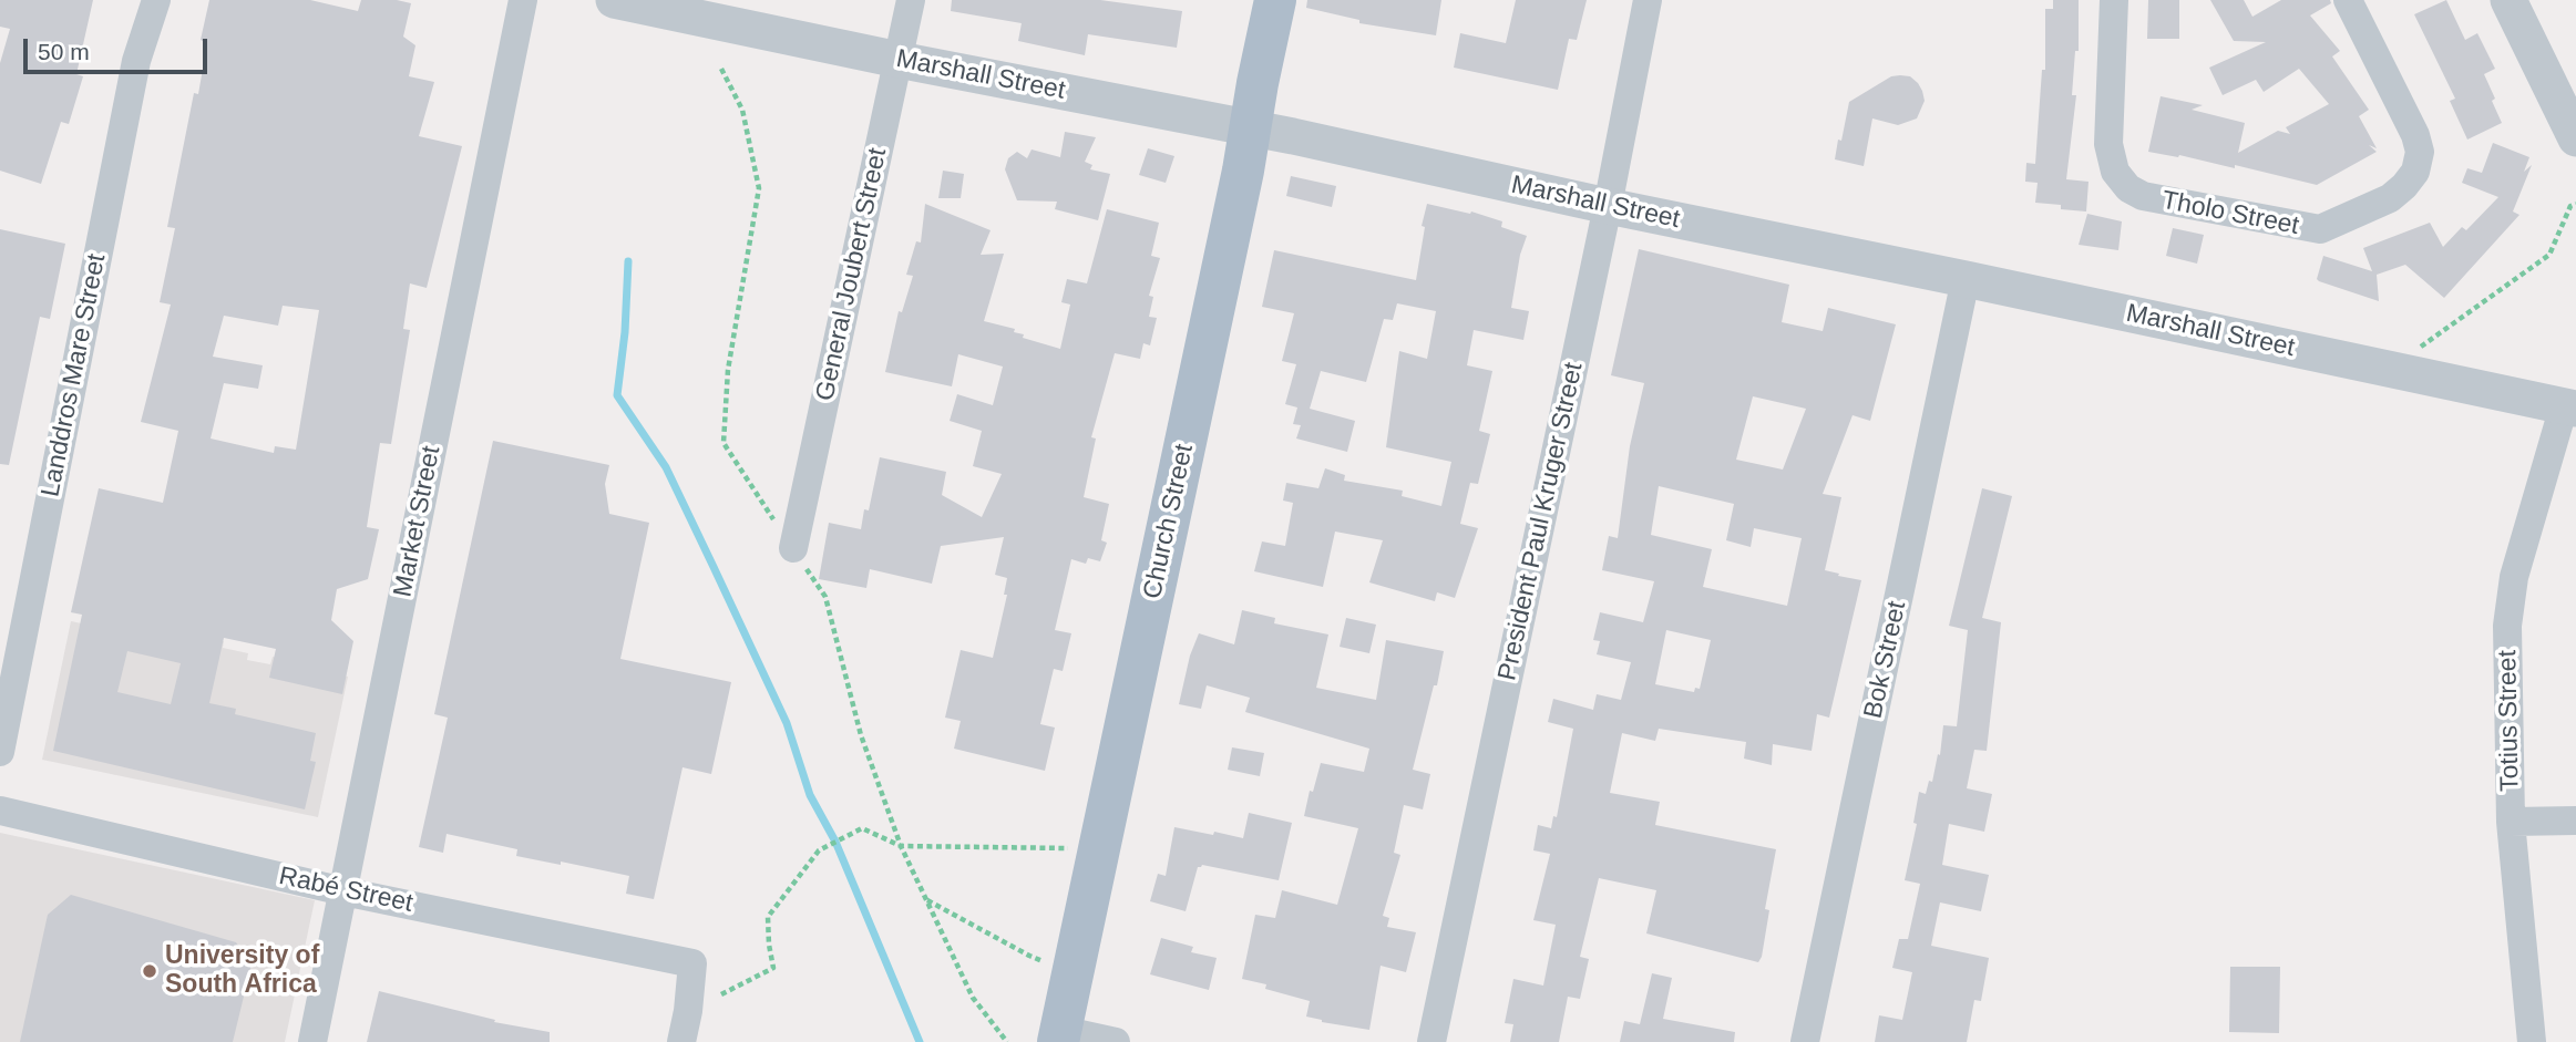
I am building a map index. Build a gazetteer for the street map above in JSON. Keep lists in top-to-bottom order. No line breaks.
{"streets":{"main road":["Church Street"],"street":["Marshall Street","Tholo Street","General Joubert Street","Landdros Mare Street","Market Street","President Paul Kruger Street","Bok Street","Totius Street","Rabé Street"]},"crossings":[["Marshall Street","General Joubert Street"],["Marshall Street","Church Street"],["Marshall Street","President Paul Kruger Street"],["Marshall Street","Bok Street"],["Marshall Street","Totius Street"],["Market Street","Rabé Street"]],"places":["University of South Africa"],"scale_bar":"50 m"}
